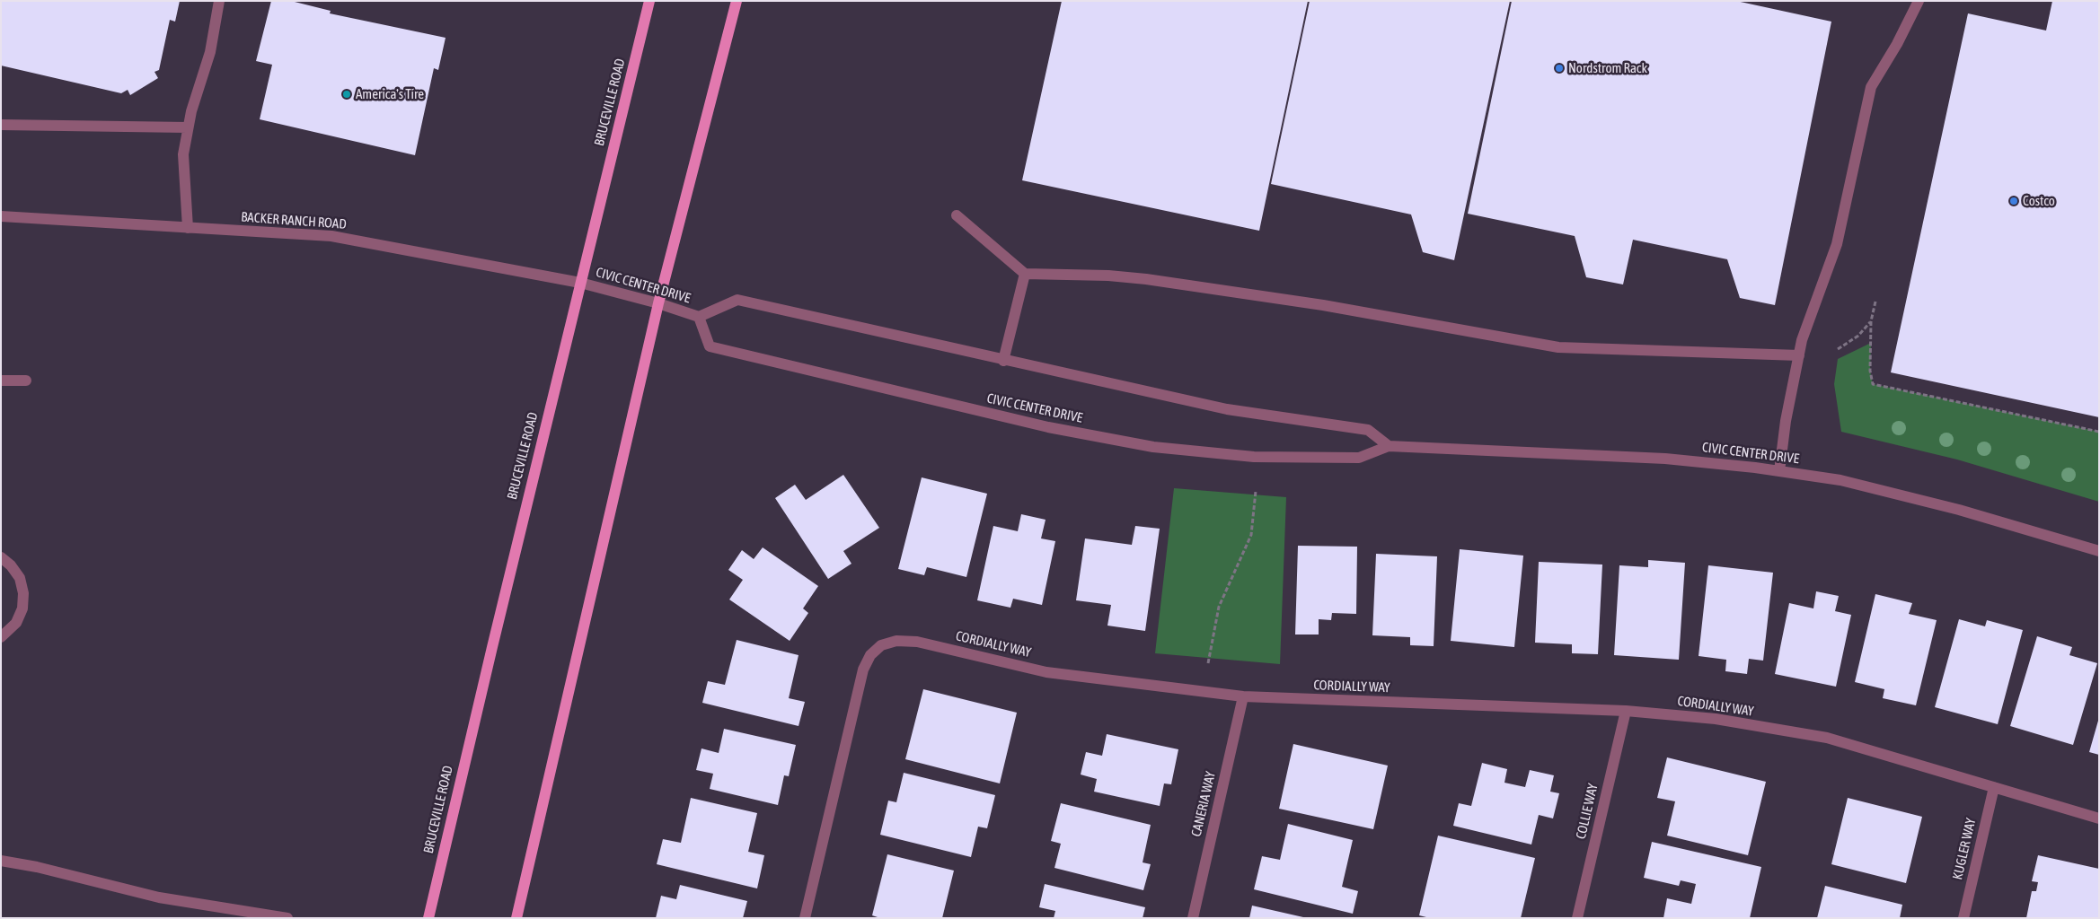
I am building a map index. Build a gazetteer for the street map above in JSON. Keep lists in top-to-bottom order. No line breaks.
{"streets":{"main road":["BRUCEVILLE ROAD"],"street":["BACKER RANCH ROAD","CIVIC CENTER DRIVE","CORDIALLY WAY","CANERIA WAY","COLLIE WAY","KUGLER WAY"]},"crossings":[["BRUCEVILLE ROAD","BACKER RANCH ROAD"],["BRUCEVILLE ROAD","CIVIC CENTER DRIVE"],["BACKER RANCH ROAD","CIVIC CENTER DRIVE"],["CORDIALLY WAY","CANERIA WAY"],["CORDIALLY WAY","COLLIE WAY"],["CORDIALLY WAY","KUGLER WAY"]],"places":["Nordstrom Rack","America's Tire","Costco"]}
